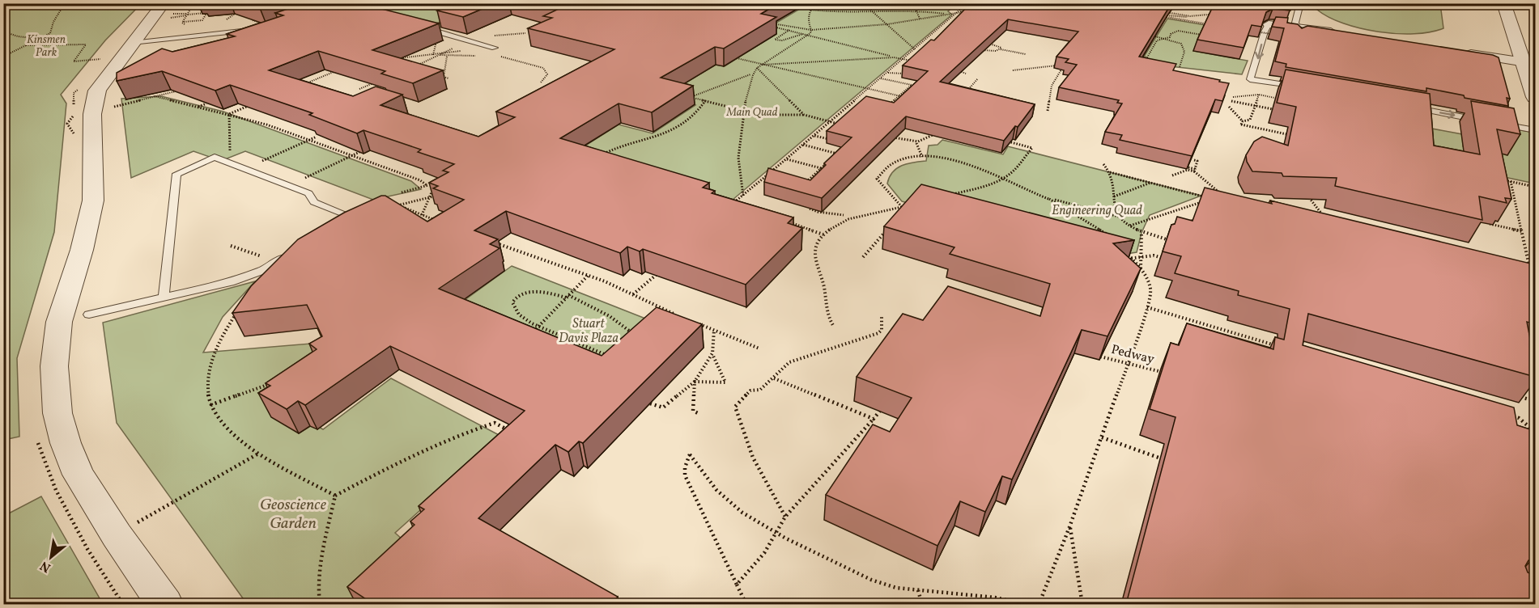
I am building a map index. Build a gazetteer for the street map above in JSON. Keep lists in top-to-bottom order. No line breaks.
{"streets":{"path":["Pedway"]},"parks":["Kinsmen Park","Main Quad","Engineering Quad","Stuart Davis Plaza","Geoscience Garden"],"north":"bottom left"}
